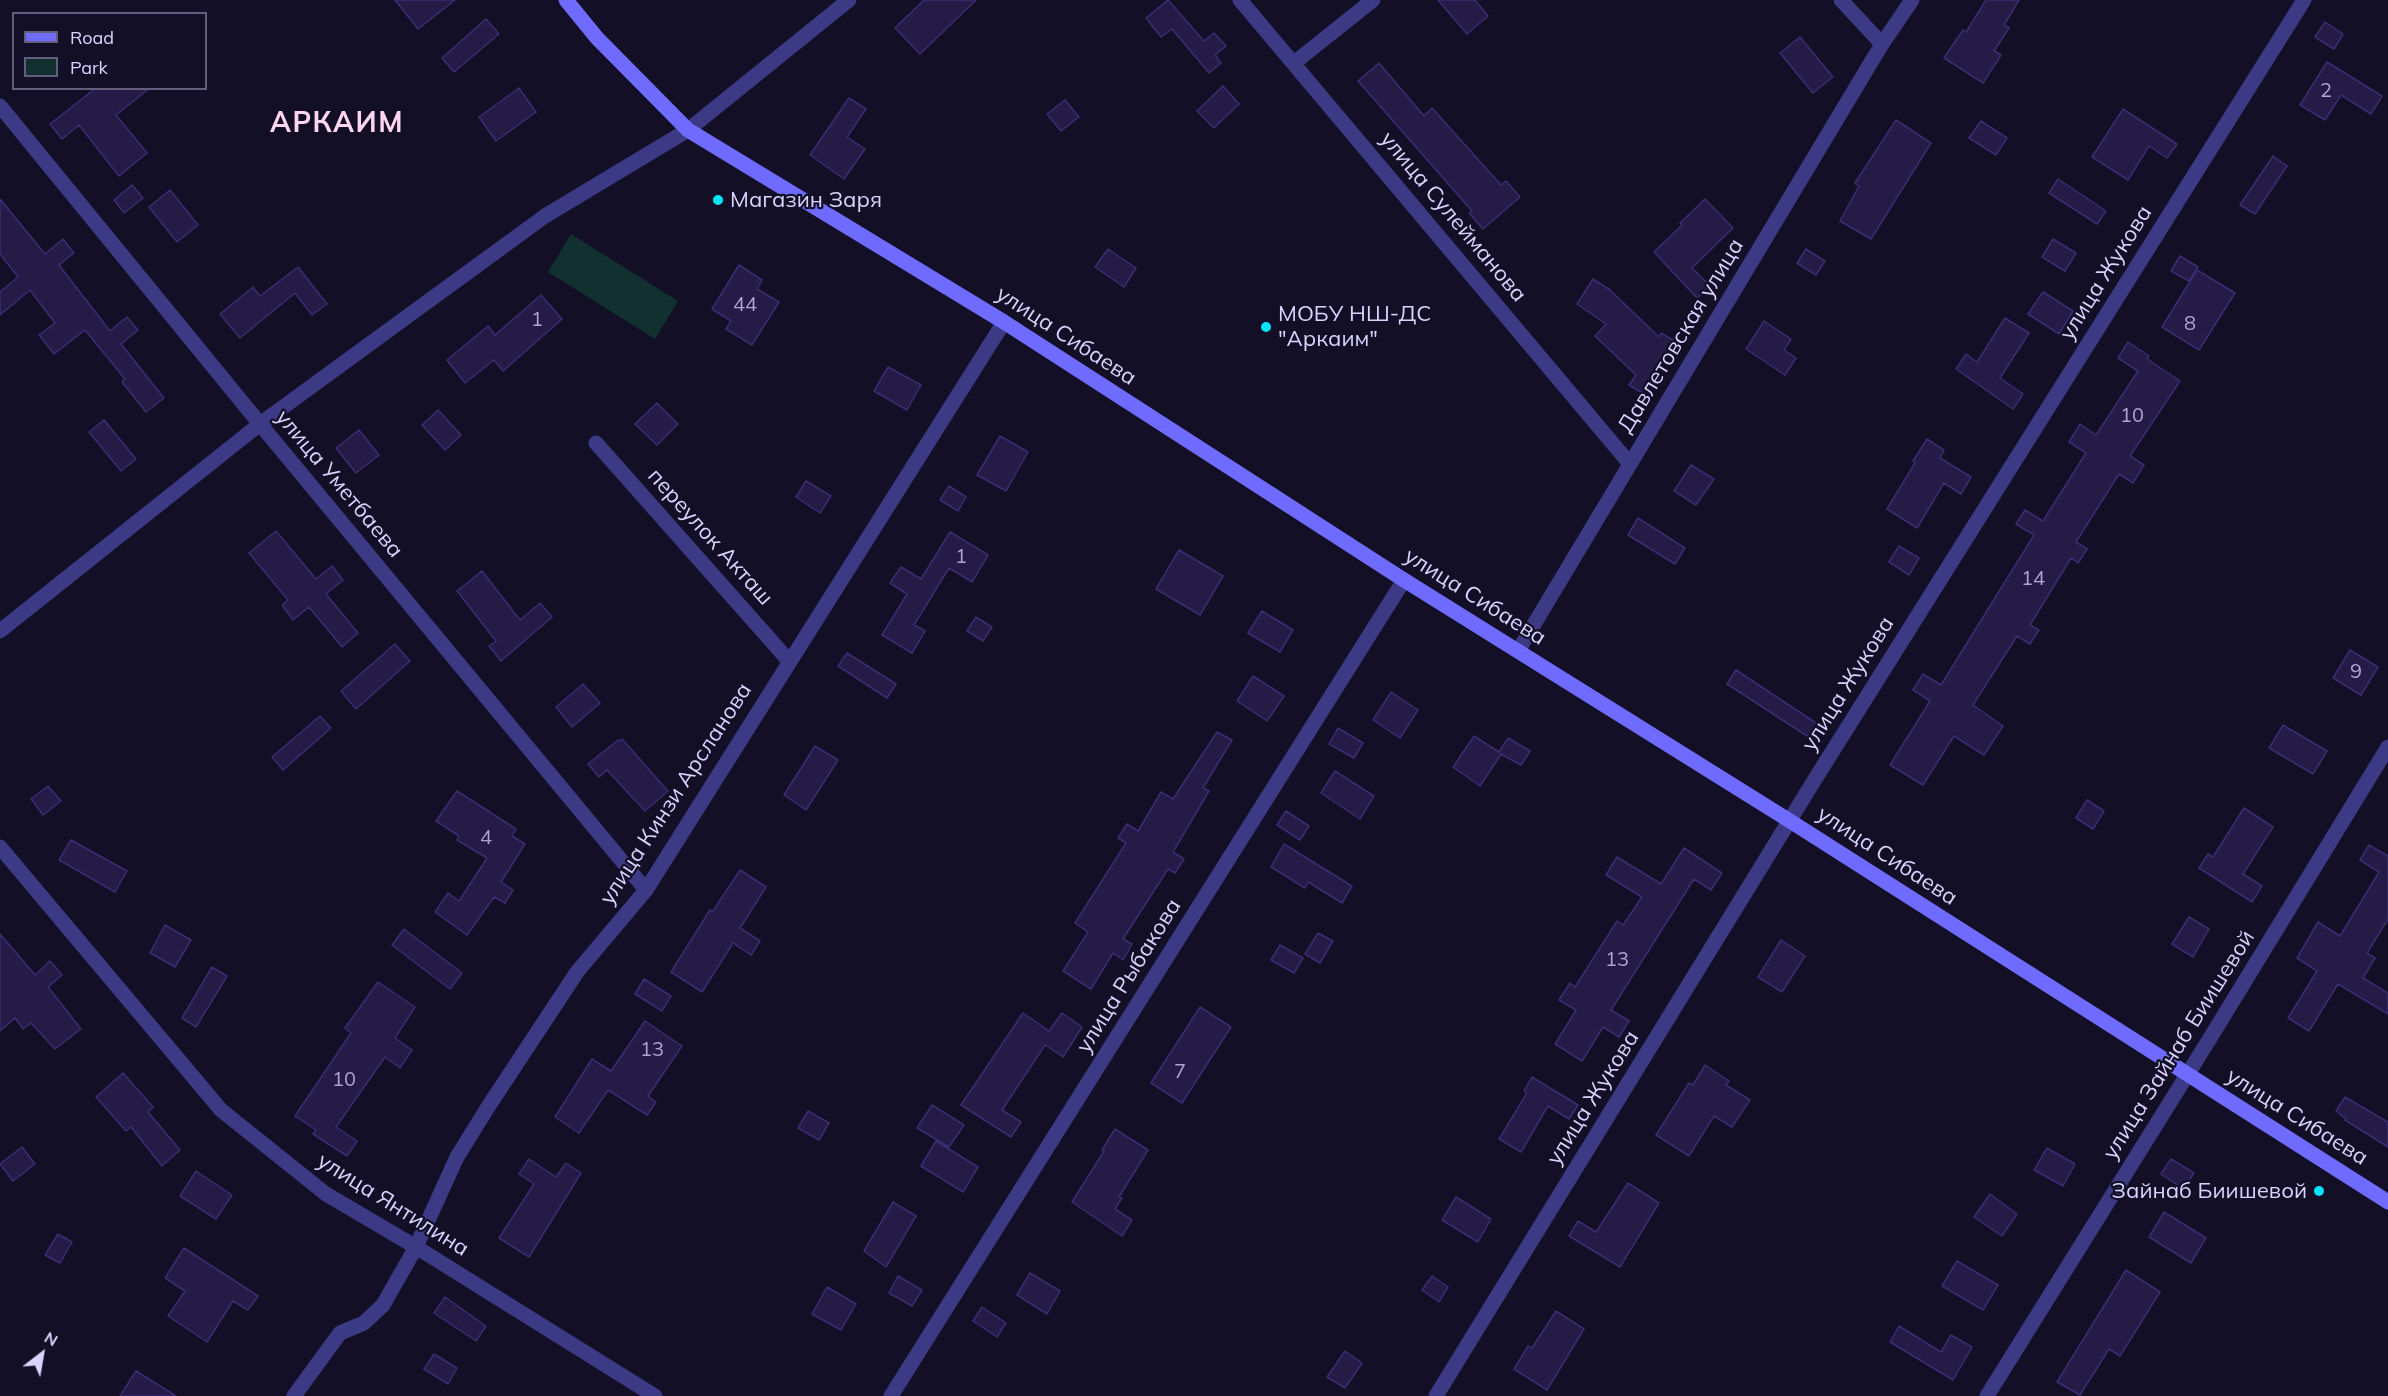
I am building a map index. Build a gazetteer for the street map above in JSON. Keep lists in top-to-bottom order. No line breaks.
{"streets":{"main road":["улица Сибаева"],"street":["улица Сулейманова","улица Жукова","Давлетовская улица","улица Уметбаева","переулок Акташ","улица Кинзи Арсланова","улица Рыбакова","улица Зайнаб Биишевой","улица Янтилина"]},"crossings":[["улица Сулейманова","Давлетовская улица"],["улица Жукова","улица Сибаева"],["улица Сибаева","Давлетовская улица"],["улица Сибаева","улица Кинзи Арсланова"],["улица Сибаева","улица Рыбакова"],["улица Сибаева","улица Зайнаб Биишевой"],["улица Уметбаева","улица Кинзи Арсланова"],["переулок Акташ","улица Кинзи Арсланова"],["улица Кинзи Арсланова","улица Янтилина"]],"districts":["АРКАИМ"],"places":["Магазин Заря","МОБУ НШ-ДС \"Аркаим\"","Зайнаб Биишевой"],"house_numbers":["2","44","1","8","10","1","14","9","4","13","13","7","10"],"legend":["Road","Park"],"north":"top right"}
